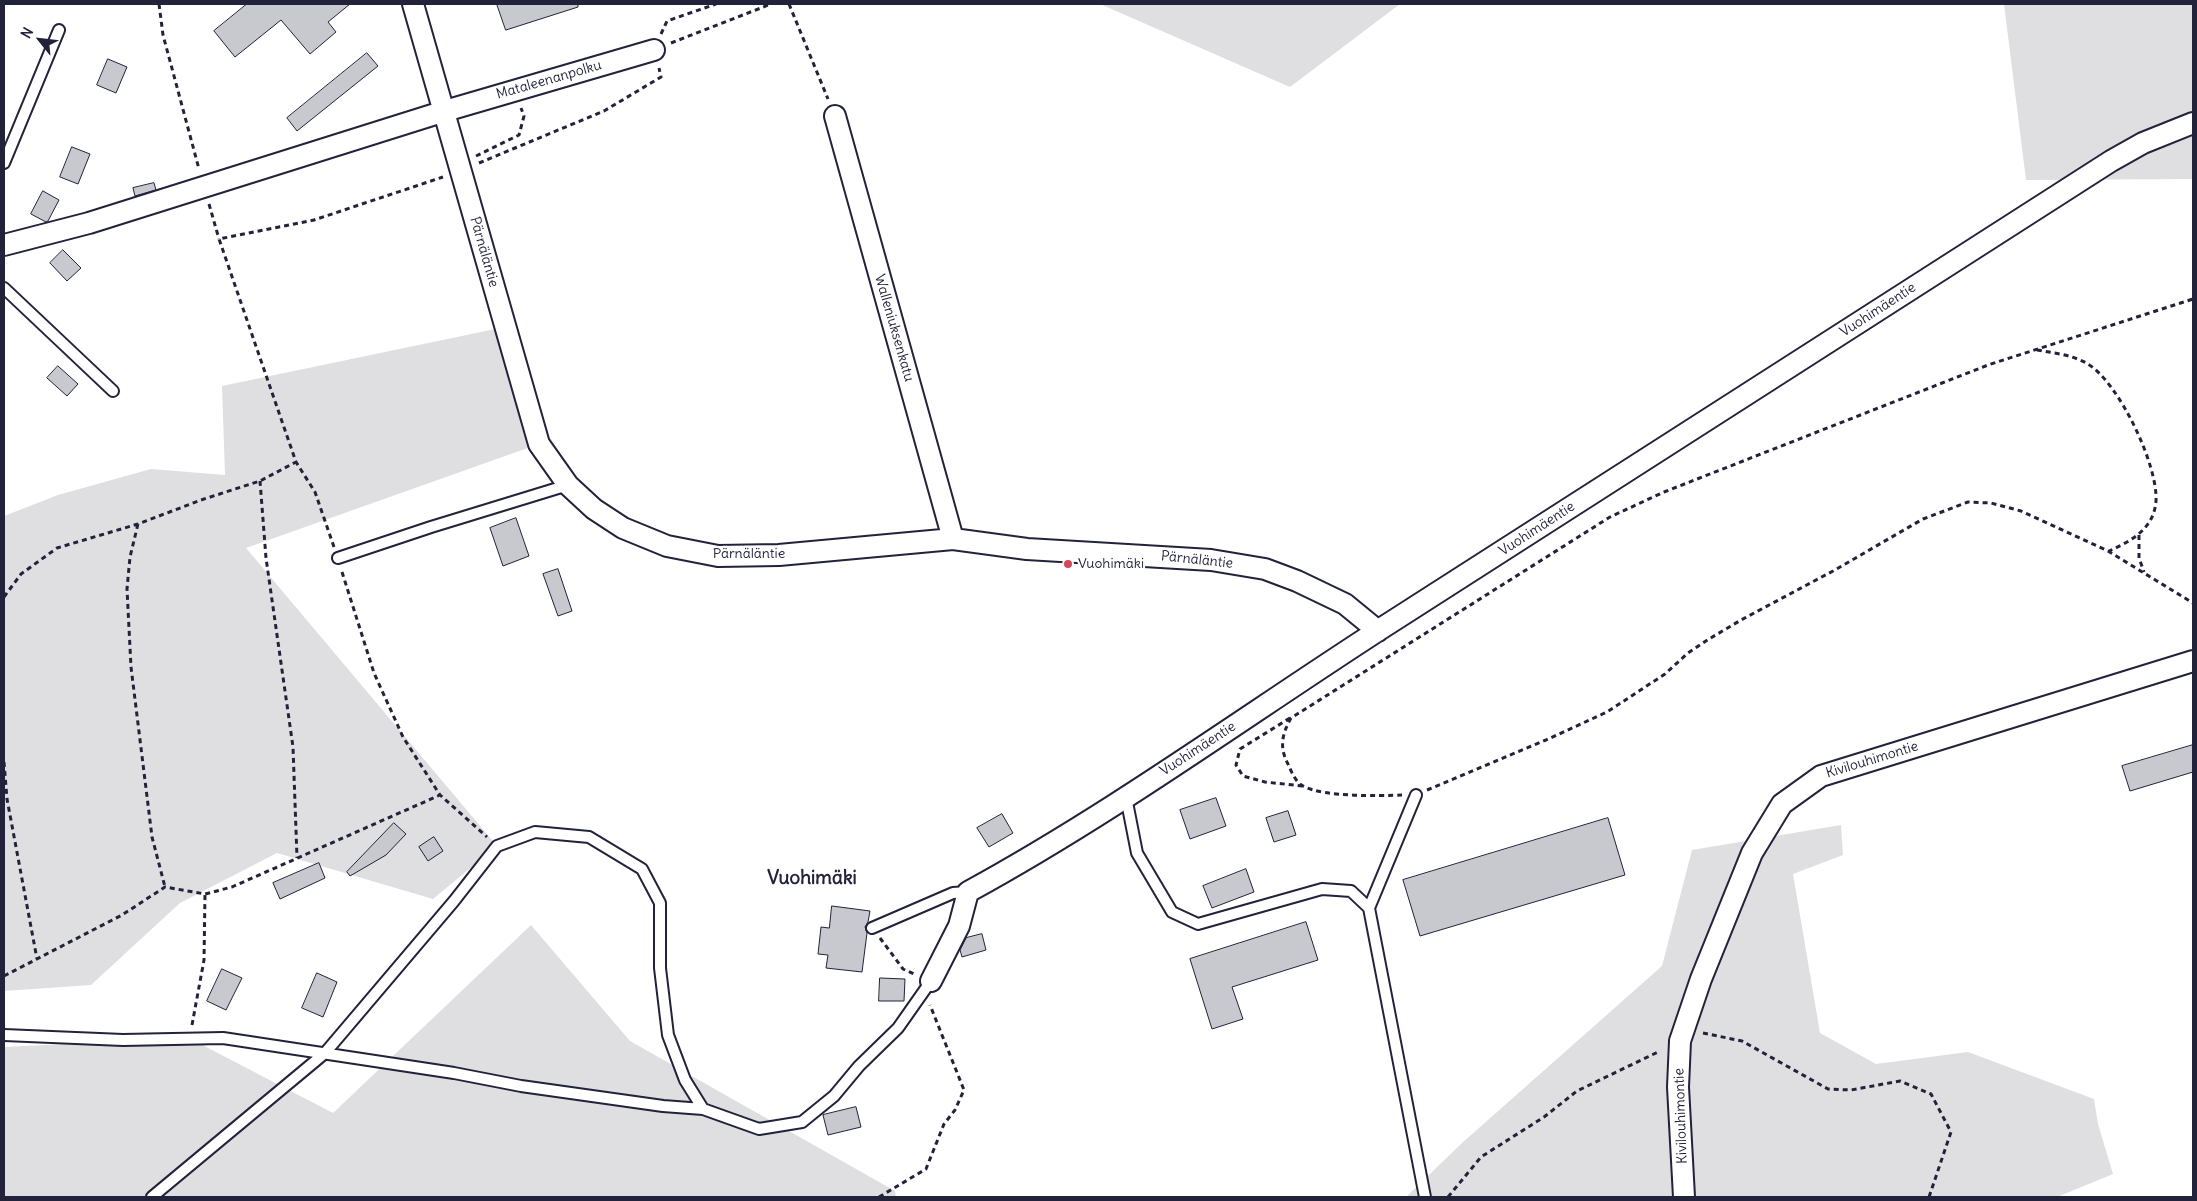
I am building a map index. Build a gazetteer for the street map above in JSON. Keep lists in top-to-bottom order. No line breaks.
{"streets":{"street":["Mataleenanpolku","Pärnäläntie","Vuohimäentie","Walleniuksenkatu","Kivilouhimontie"]},"crossings":[["Mataleenanpolku","Pärnäläntie"],["Pärnäläntie","Vuohimäentie"],["Pärnäläntie","Walleniuksenkatu"]],"districts":["Vuohimäki"],"places":["Vuohimäki"],"north":"top left"}
